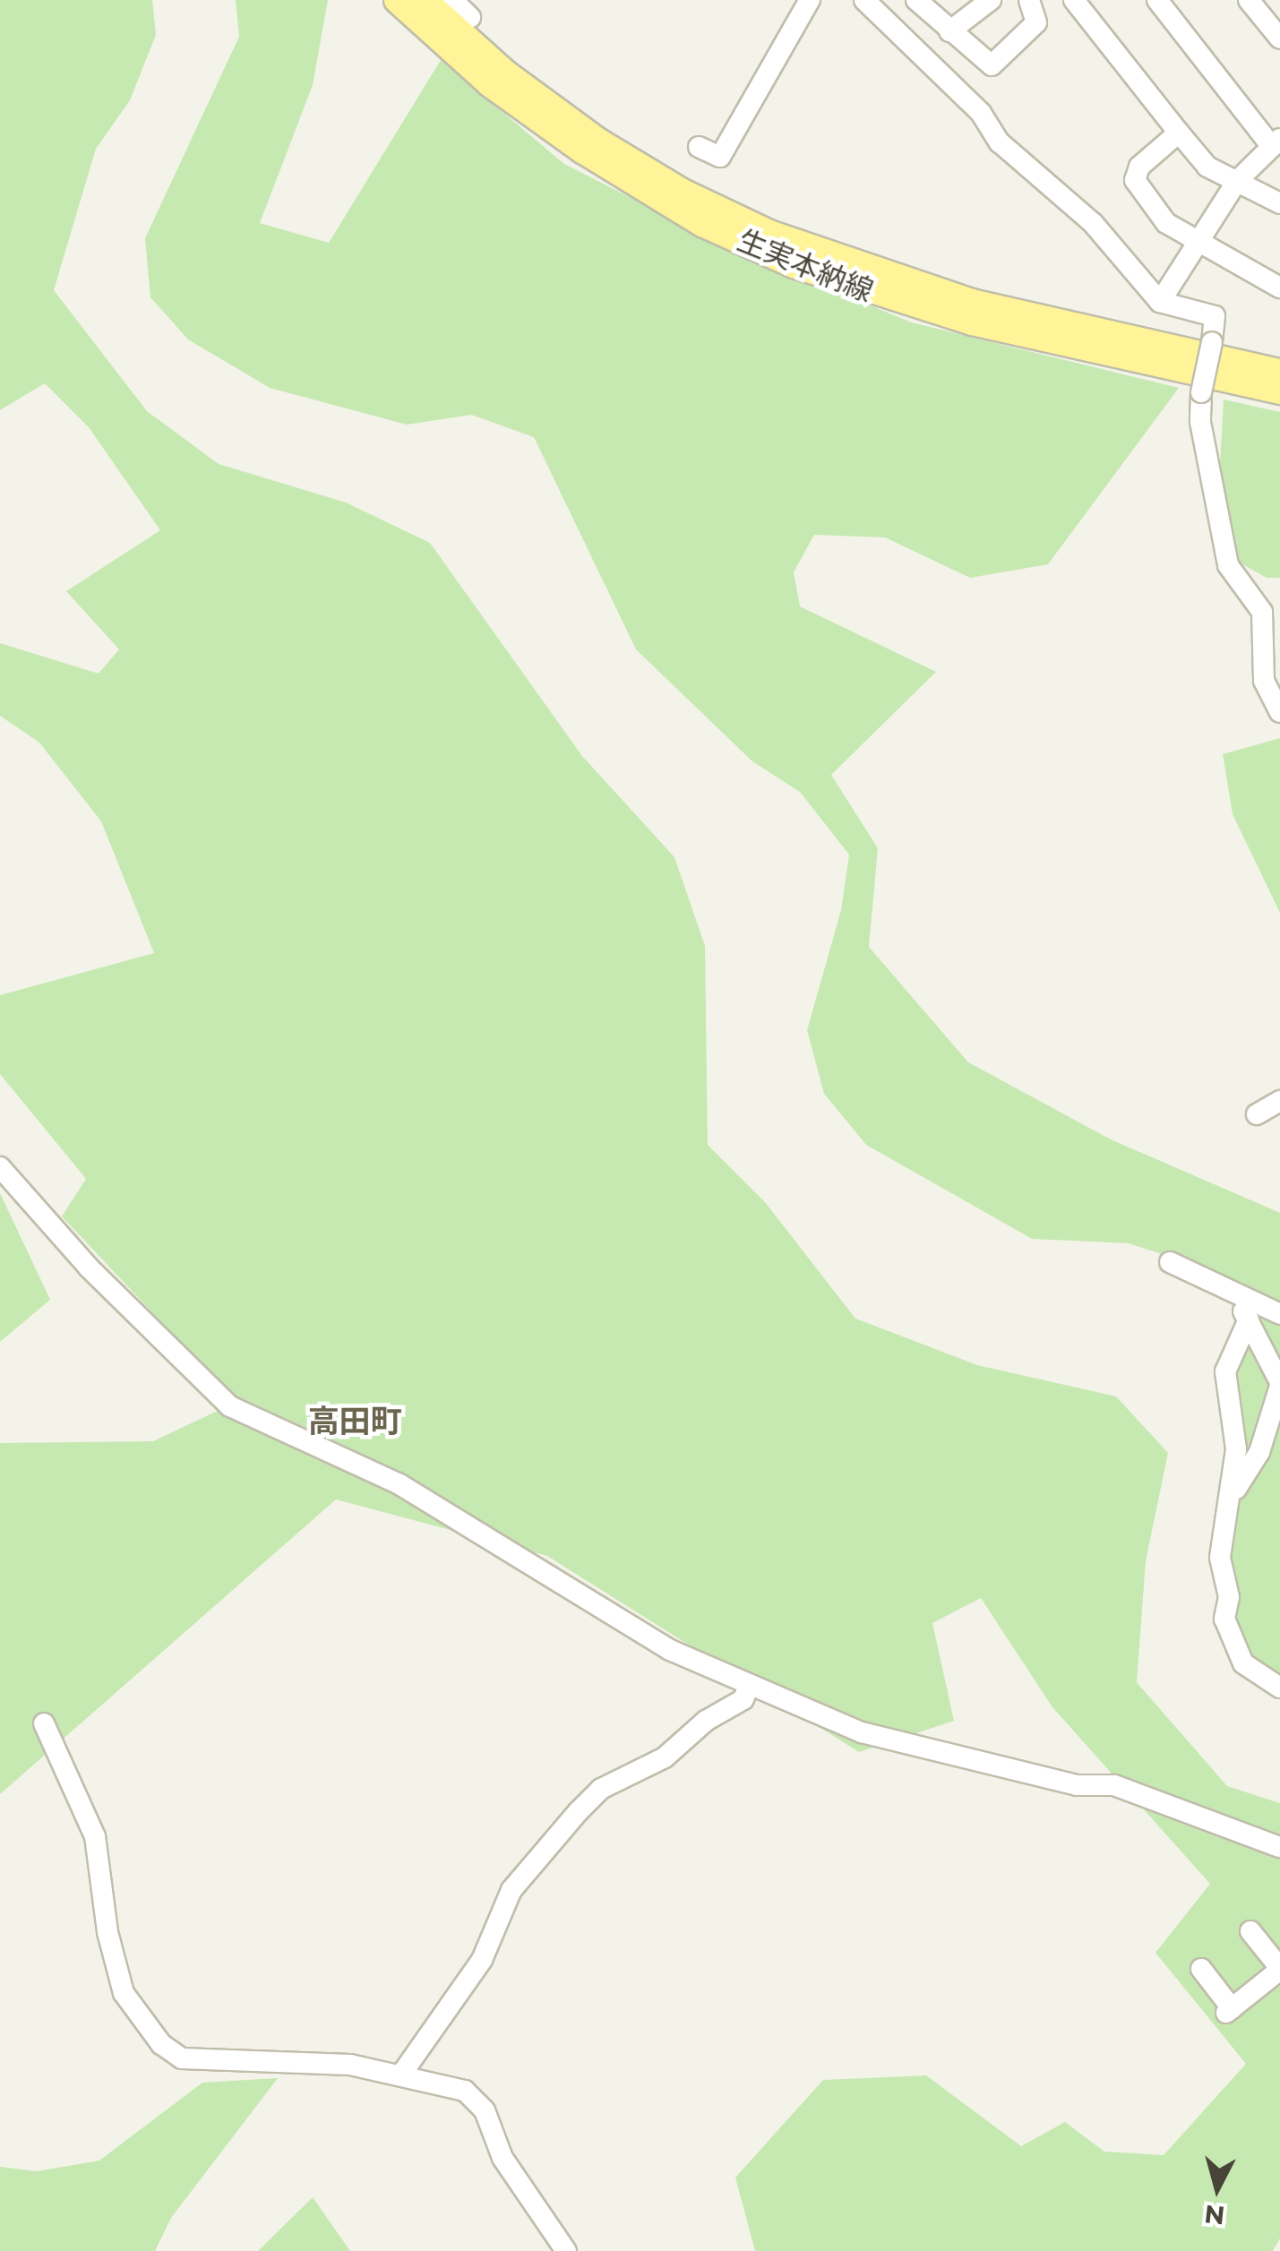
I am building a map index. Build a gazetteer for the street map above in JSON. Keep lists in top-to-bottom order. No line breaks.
{"streets":{"main road":["生実本納線"]},"districts":["高田町"],"north":"bottom"}
